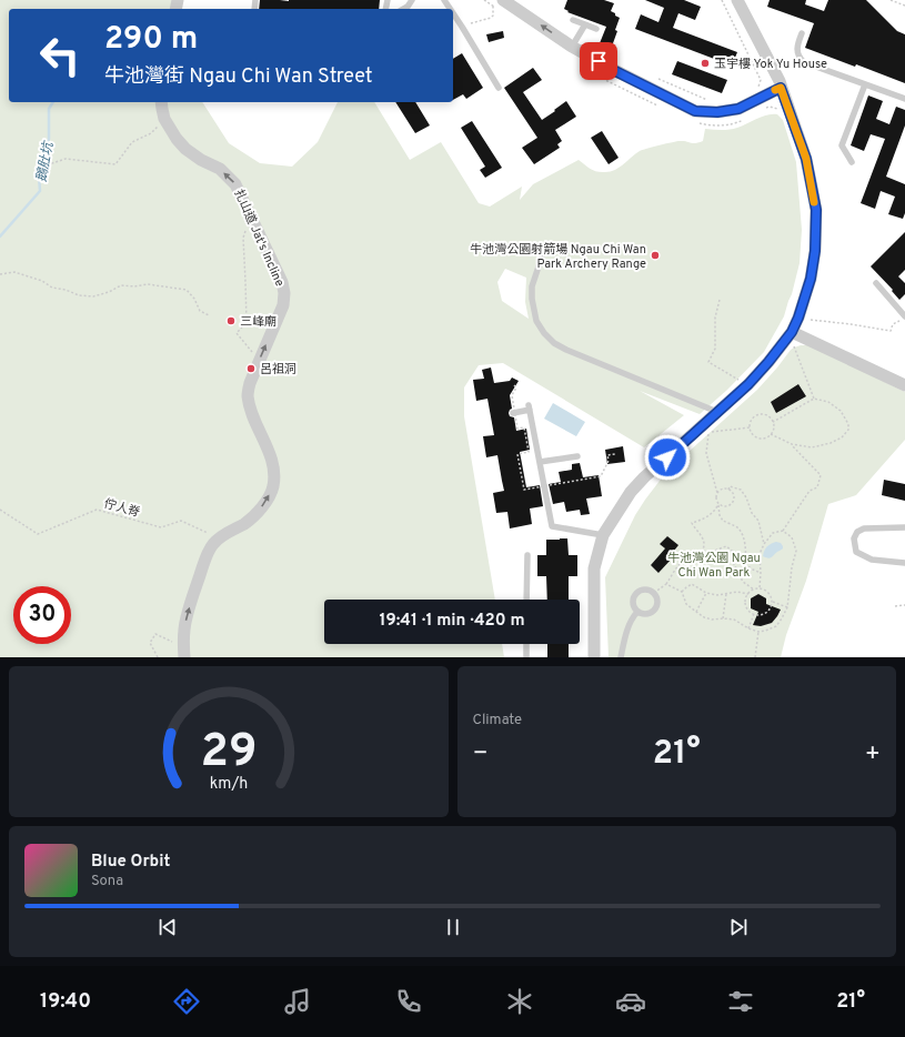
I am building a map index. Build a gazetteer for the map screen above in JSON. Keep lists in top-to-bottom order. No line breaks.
{"streets":{"street":["扎山道 Jat's Incline"],"path":["佇人脊"]},"crossings":[["扎山道 Jat's Incline","佇人脊"]],"one_way":["扎山道 Jat's Incline"],"water":["鵝肚坑"],"parks":["牛池灣公園 Ngau Chi Wan Park"],"places":["玉宇樓 Yok Yu House","牛池灣公園射箭場 Ngau Chi Wan Park Archery Range","三峰廟","呂祖洞"],"page":{"turn":["290 m","牛池灣街 Ngau Chi Wan Street"],"limit":"30","trip":"19:41 · 1 min · 420 m","tile":"Climate","heat":["−","21°","+"],"song":["Blue Orbit","Sona"],"tabs":["19:40","21°"],"gauge":["29","km/h"]}}
